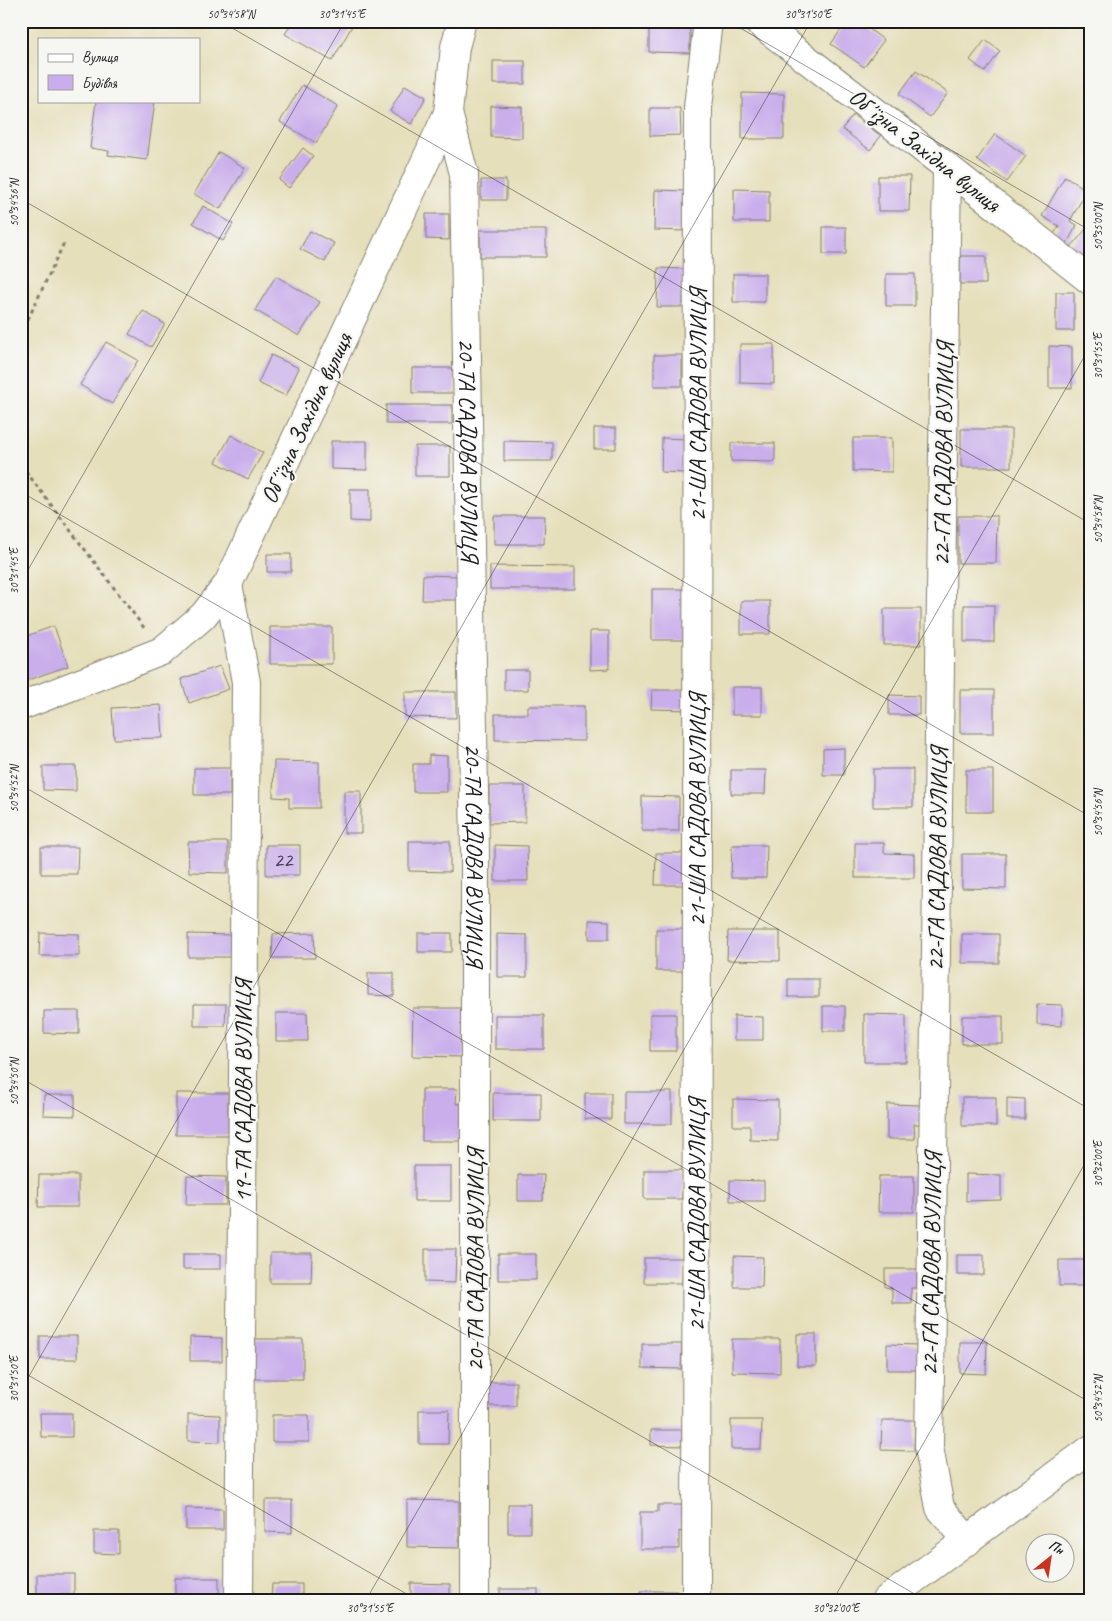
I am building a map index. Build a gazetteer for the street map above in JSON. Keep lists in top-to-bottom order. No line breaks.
{"streets":{"street":["Обʼїзна Західна вулиця","21-ША САДОВА ВУЛИЦЯ","20-ТА САДОВА ВУЛИЦЯ","22-ГА САДОВА ВУЛИЦЯ","19-ТА САДОВА ВУЛИЦЯ"]},"crossings":[["Обʼїзна Західна вулиця","20-ТА САДОВА ВУЛИЦЯ"],["Обʼїзна Західна вулиця","22-ГА САДОВА ВУЛИЦЯ"],["Обʼїзна Західна вулиця","19-ТА САДОВА ВУЛИЦЯ"]],"house_numbers":["22"],"legend":["Вулиця","Будівля"],"north":"top right","coordinates":["50°34'58\"N","30°31'45\"E","30°31'50\"E","50°34'56\"N","50°35'00\"N","30°31'55\"E","50°34'52\"N","50°34'50\"N","30°32'00\"E"]}
